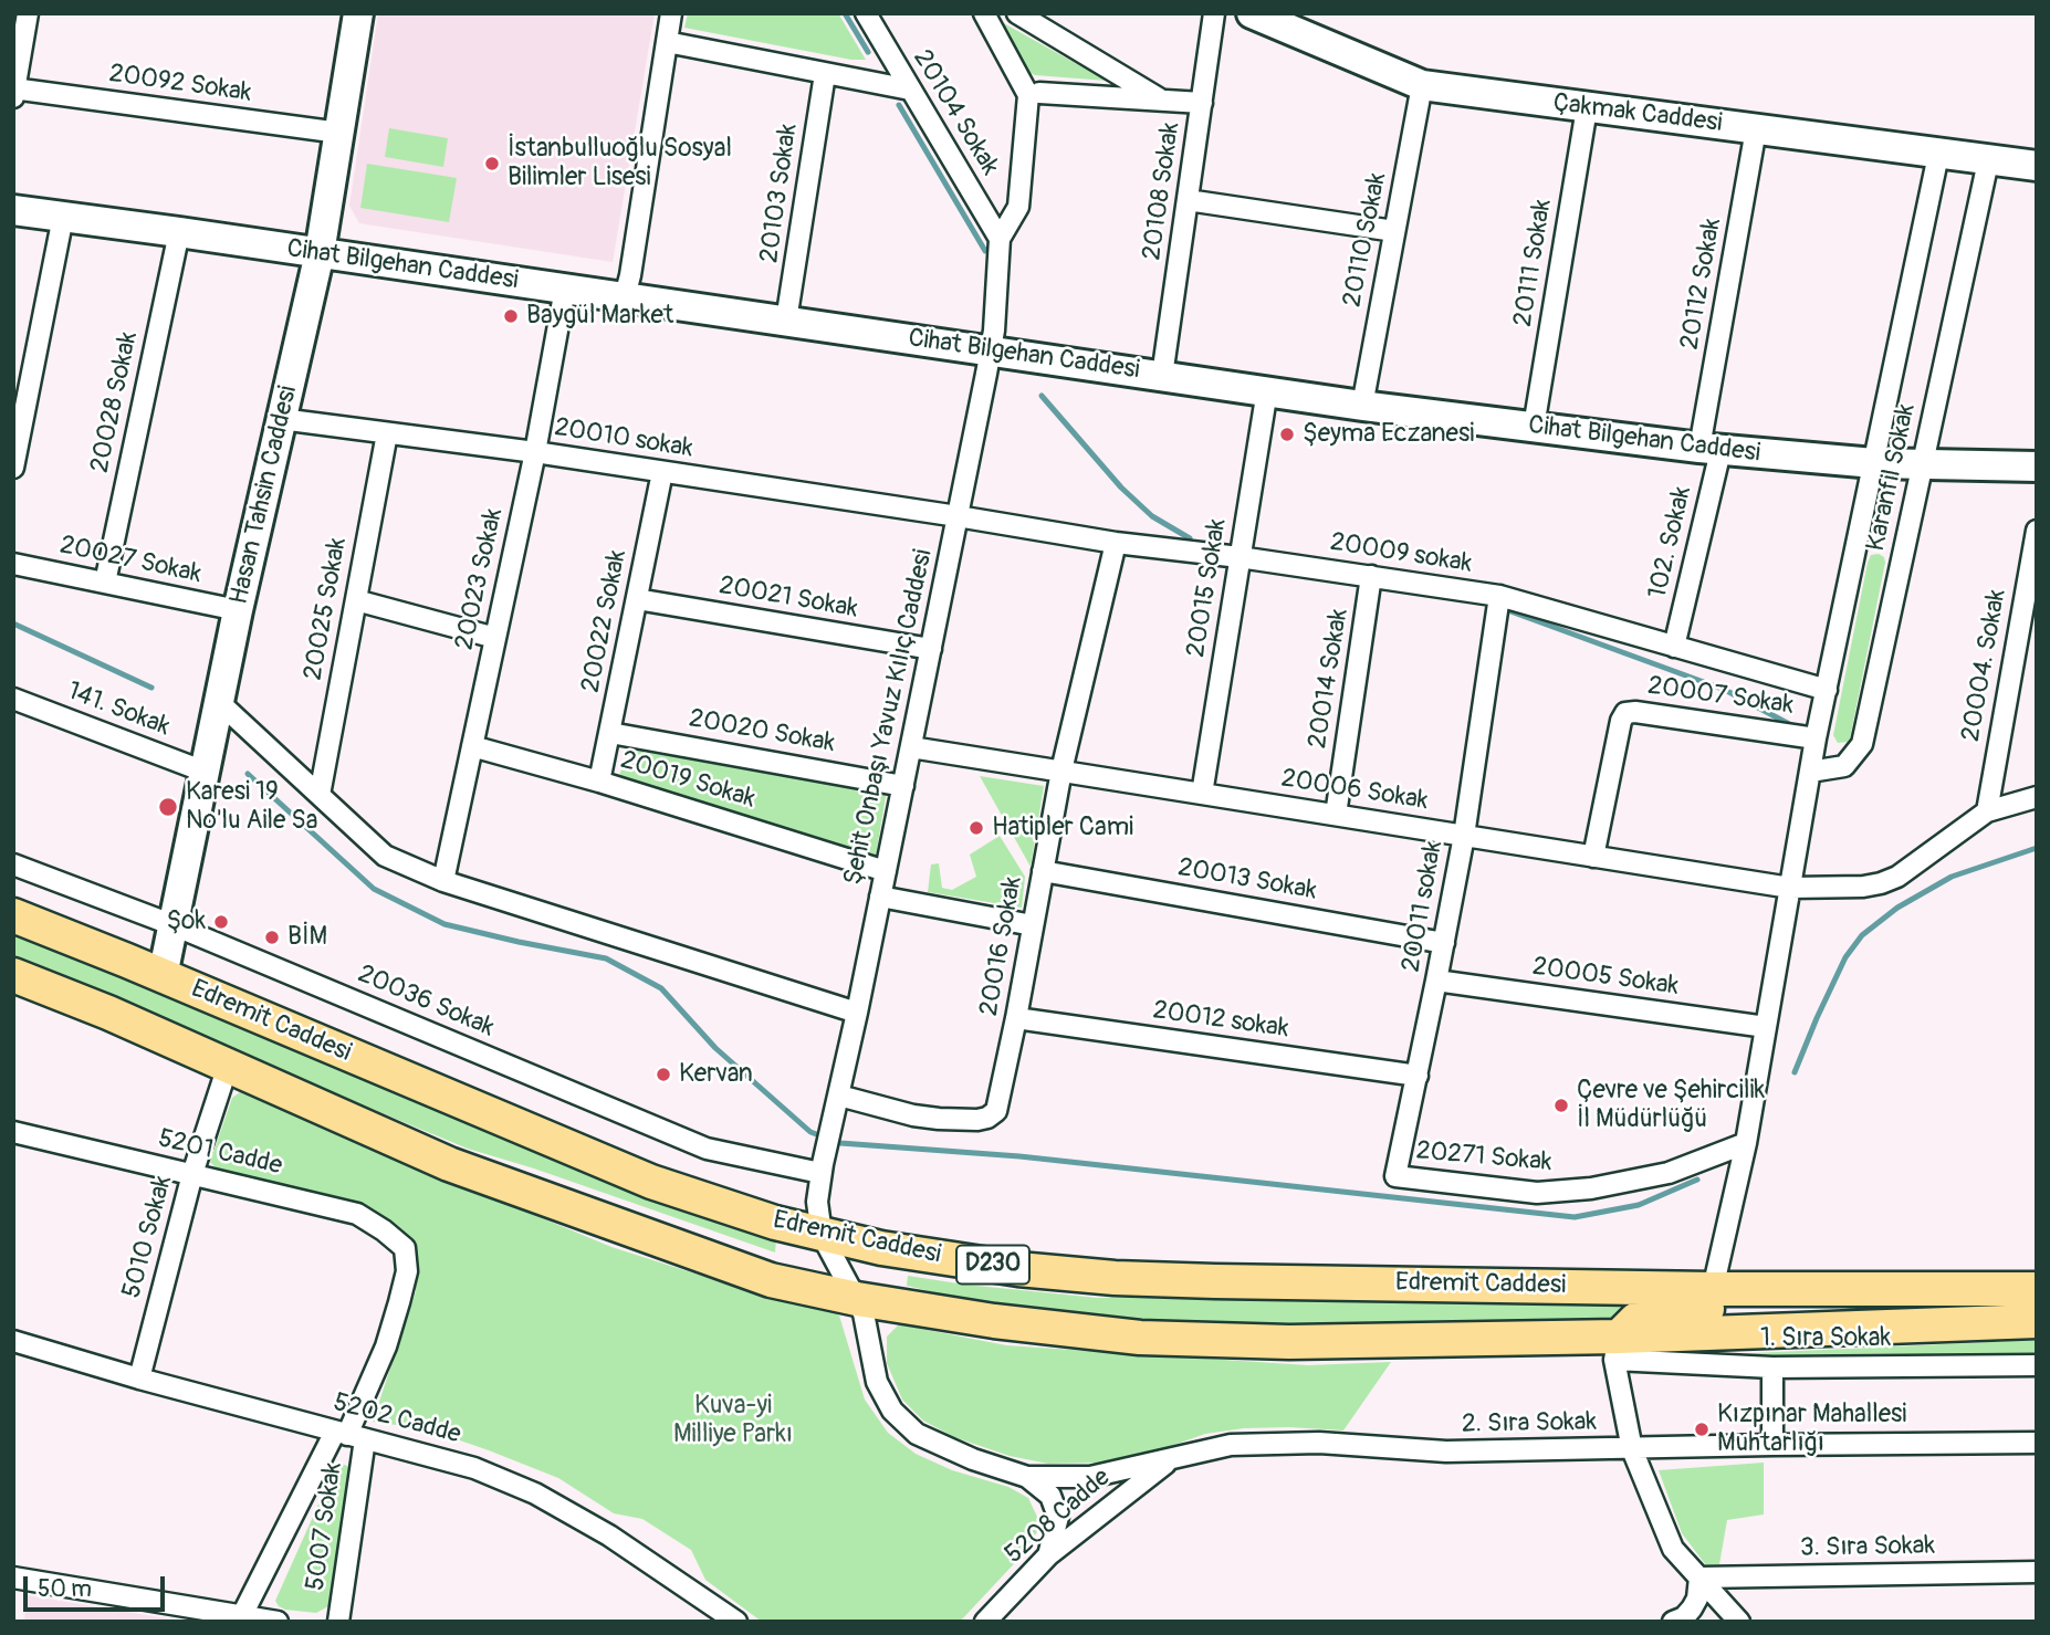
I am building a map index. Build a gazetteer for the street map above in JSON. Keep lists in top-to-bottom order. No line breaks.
{"streets":{"highway":["Edremit Caddesi","D230"],"main road":["Çakmak Caddesi","Cihat Bilgehan Caddesi","Hasan Tahsin Caddesi"],"street":["20092 Sokak","20104 Sokak","20108 Sokak","20103 Sokak","20110 Sokak","20111 Sokak","20112 Sokak","20028 Sokak","20010 sokak","Karanfil Sokak","102. Sokak","20009 sokak","20027 Sokak","20023 Sokak","20015 Sokak","20021 Sokak","20025 Sokak","20022 Sokak","20004. Sokak","20014 Sokak","20007 Sokak","141. Sokak","Şehit Onbaşı Yavuz Kılıç Caddesi","20020 Sokak","20019 Sokak","20006 Sokak","20013 Sokak","20011 sokak","20016 Sokak","20005 Sokak","20036 Sokak","20012 sokak","5201 Cadde","20271 Sokak","5010 Sokak","1. Sıra Sokak","5202 Cadde","2. Sıra Sokak","5208 Cadde","5007 Sokak","3. Sıra Sokak"]},"crossings":[["20092 Sokak","Hasan Tahsin Caddesi"],["20104 Sokak","Şehit Onbaşı Yavuz Kılıç Caddesi"],["Çakmak Caddesi","20110 Sokak"],["Çakmak Caddesi","20111 Sokak"],["Çakmak Caddesi","20112 Sokak"],["Çakmak Caddesi","Karanfil Sokak"],["20108 Sokak","Cihat Bilgehan Caddesi"],["20103 Sokak","Cihat Bilgehan Caddesi"],["20110 Sokak","Cihat Bilgehan Caddesi"],["20111 Sokak","Cihat Bilgehan Caddesi"],["Cihat Bilgehan Caddesi","20112 Sokak"],["Cihat Bilgehan Caddesi","20028 Sokak"],["Cihat Bilgehan Caddesi","Karanfil Sokak"],["Cihat Bilgehan Caddesi","Hasan Tahsin Caddesi"],["Cihat Bilgehan Caddesi","102. Sokak"],["Cihat Bilgehan Caddesi","20023 Sokak"],["Cihat Bilgehan Caddesi","20015 Sokak"],["Cihat Bilgehan Caddesi","Şehit Onbaşı Yavuz Kılıç Caddesi"],["20112 Sokak","102. Sokak"],["20028 Sokak","20027 Sokak"],["20010 sokak","Hasan Tahsin Caddesi"],["20010 sokak","20009 sokak"],["20010 sokak","20023 Sokak"],["20010 sokak","20025 Sokak"],["20010 sokak","20022 Sokak"],["20010 sokak","Şehit Onbaşı Yavuz Kılıç Caddesi"],["Karanfil Sokak","20009 sokak"],["Karanfil Sokak","20007 Sokak"],["Karanfil Sokak","20006 Sokak"],["Karanfil Sokak","20005 Sokak"],["Karanfil Sokak","Edremit Caddesi"],["Karanfil Sokak","20271 Sokak"],["Hasan Tahsin Caddesi","20027 Sokak"],["Hasan Tahsin Caddesi","141. Sokak"],["Hasan Tahsin Caddesi","20036 Sokak"],["Hasan Tahsin Caddesi","Edremit Caddesi"],["102. Sokak","20009 sokak"],["20009 sokak","20015 Sokak"],["20009 sokak","20014 Sokak"],["20009 sokak","Şehit Onbaşı Yavuz Kılıç Caddesi"],["20009 sokak","20011 sokak"],["20009 sokak","20016 Sokak"],["20023 Sokak","20019 Sokak"],["20015 Sokak","20006 Sokak"],["20021 Sokak","20022 Sokak"],["20021 Sokak","Şehit Onbaşı Yavuz Kılıç Caddesi"],["20022 Sokak","20020 Sokak"],["20022 Sokak","20019 Sokak"],["20004. Sokak","20006 Sokak"],["20014 Sokak","20006 Sokak"],["20007 Sokak","20006 Sokak"],["Şehit Onbaşı Yavuz Kılıç Caddesi","20020 Sokak"],["Şehit Onbaşı Yavuz Kılıç Caddesi","20019 Sokak"],["Şehit Onbaşı Yavuz Kılıç Caddesi","20006 Sokak"],["Şehit Onbaşı Yavuz Kılıç Caddesi","20016 Sokak"],["Şehit Onbaşı Yavuz Kılıç Caddesi","20036 Sokak"],["Şehit Onbaşı Yavuz Kılıç Caddesi","Edremit Caddesi"],["20006 Sokak","20011 sokak"],["20006 Sokak","20016 Sokak"],["20013 Sokak","20011 sokak"],["20013 Sokak","20016 Sokak"],["20011 sokak","20005 Sokak"],["20011 sokak","20012 sokak"],["20011 sokak","20271 Sokak"],["20016 Sokak","20012 sokak"],["Edremit Caddesi","5010 Sokak"],["Edremit Caddesi","1. Sıra Sokak"],["5201 Cadde","5010 Sokak"],["5201 Cadde","5202 Cadde"],["5201 Cadde","5007 Sokak"],["5010 Sokak","5202 Cadde"],["5202 Cadde","5007 Sokak"],["2. Sıra Sokak","5208 Cadde"]],"parks":["Kuva-yi Milliye Parkı"],"places":["İstanbulluoğlu Sosyal Bilimler Lisesi","Baygül Market","Şeyma Eczanesi","Karesi 19 No'lu Aile Sa","Hatipler Cami","Şok","BİM","Kervan","Çevre ve Şehircilik İl Müdürlüğü","Kızpınar Mahallesi Muhtarlığı"],"scale_bar":"50 m"}
